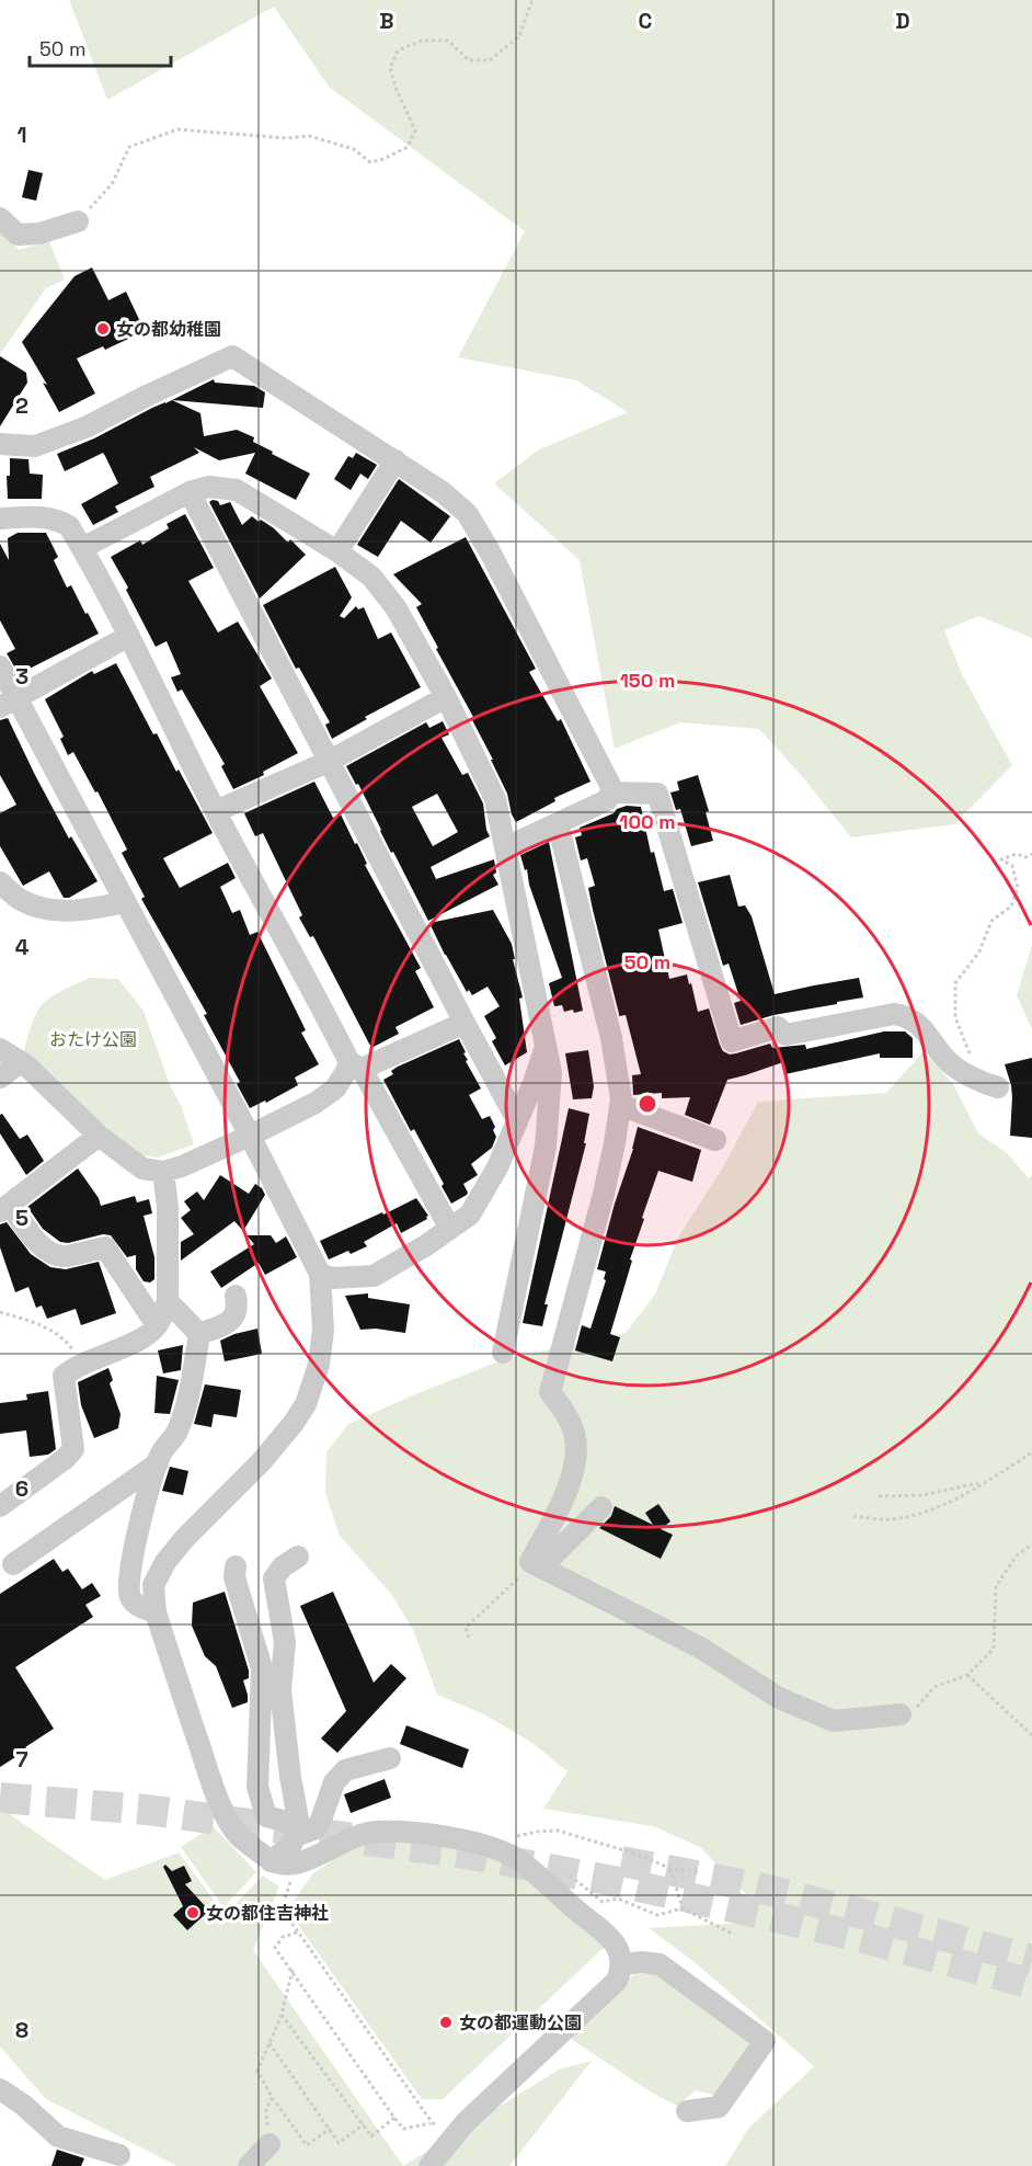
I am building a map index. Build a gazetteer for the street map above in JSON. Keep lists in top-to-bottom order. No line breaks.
{"parks":["おたけ公園"],"places":["女の都幼稚園","女の都住吉神社","女の都運動公園"],"scale_bar":"50 m","grid":{"columns":["B","C","D"],"rows":["1","2","3","4","5","6","7","8"]},"rings":["150 m","100 m","50 m"]}
